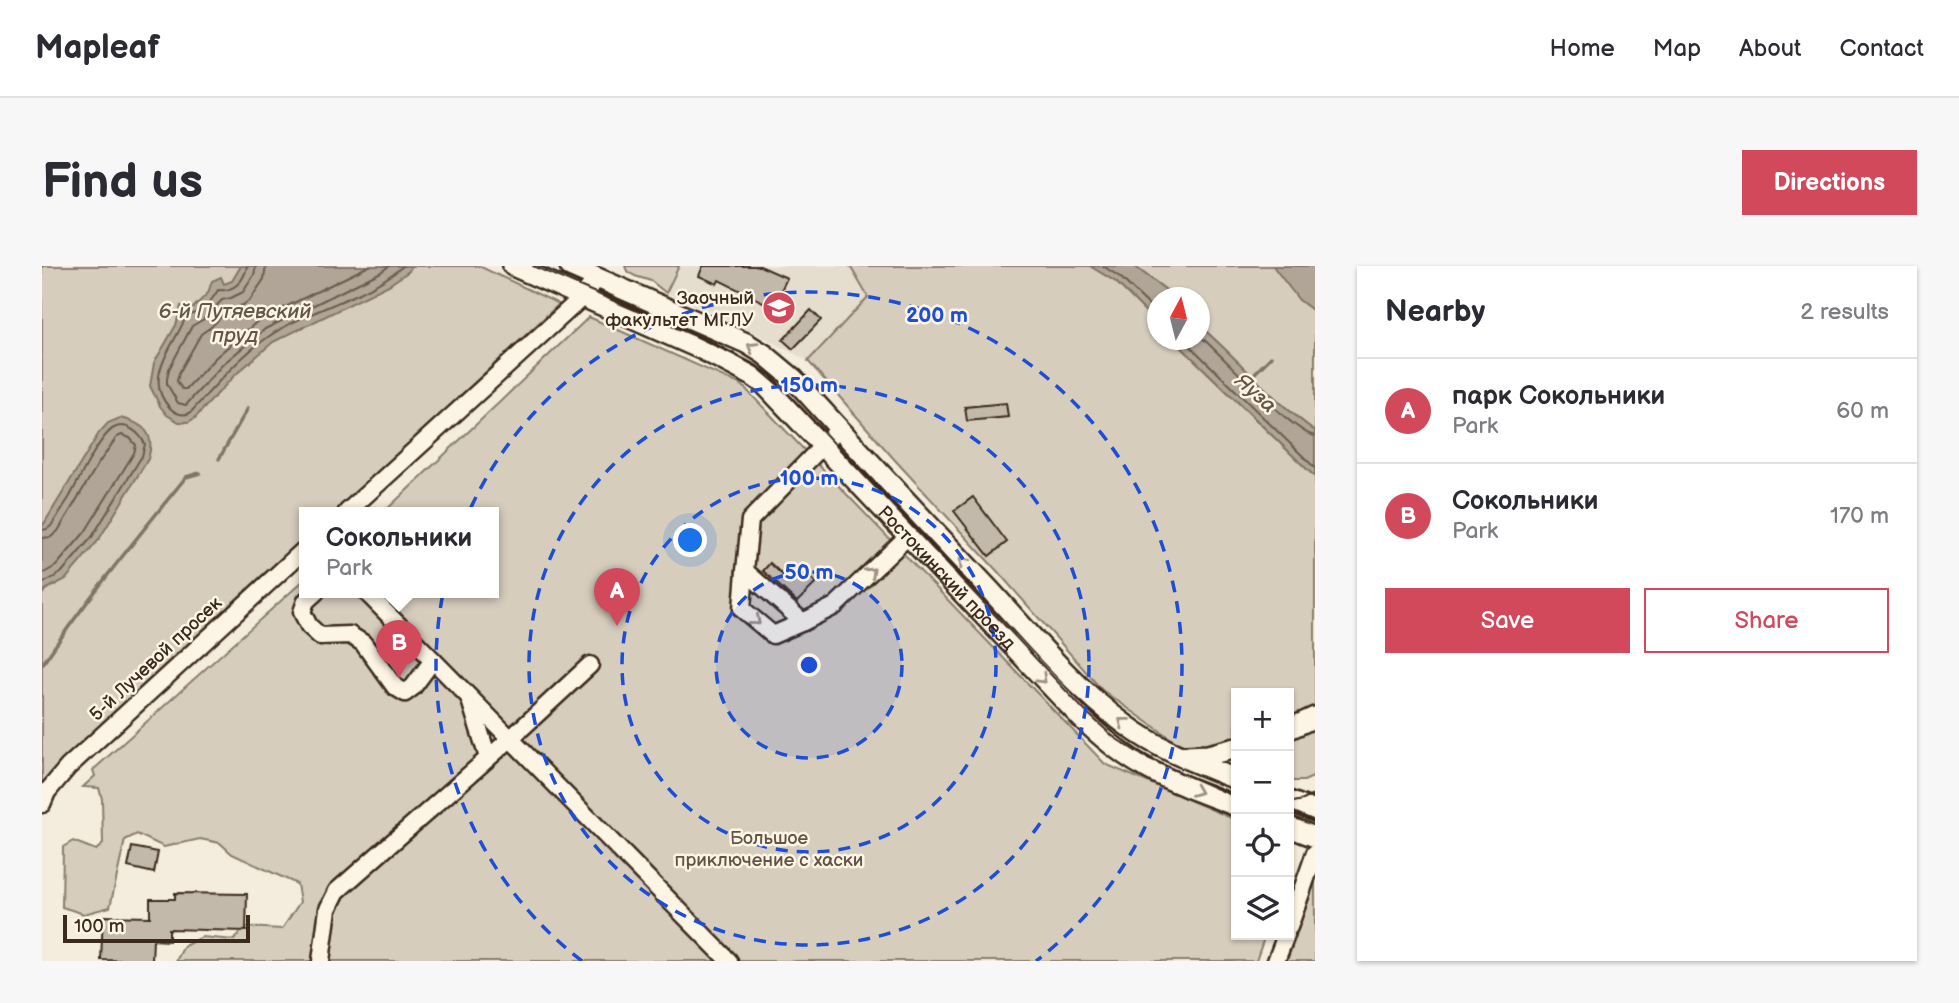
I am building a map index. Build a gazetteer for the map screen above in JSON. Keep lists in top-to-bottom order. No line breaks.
{"streets":{"main road":["Ростокинский проезд"],"street":["5-й Лучевой просек"]},"water":["6-й Путяевский пруд","Яуза"],"parks":["Большое приключение с хаски"],"places":{"school or university":["Заочный факультет МГЛУ"]},"scale_bar":"100 m","north":"top","page":{"header":"Mapleaf","nav":["Home","Map","About","Contact"],"buttons":["Directions",["Save","Share"]],"title":"Find us","heading":["Nearby","2 results"],"list":[{"mark":"A","name":"парк Сокольники","note":"Park","value":"60 m"},{"mark":"B","name":"Сокольники","note":"Park","value":"170 m"}],"popup":["Сокольники","Park"],"pins":["A","B"],"map_buttons":["+","−"],"scale":"100 m"},"rings":["200 m","150 m","100 m","50 m"]}
